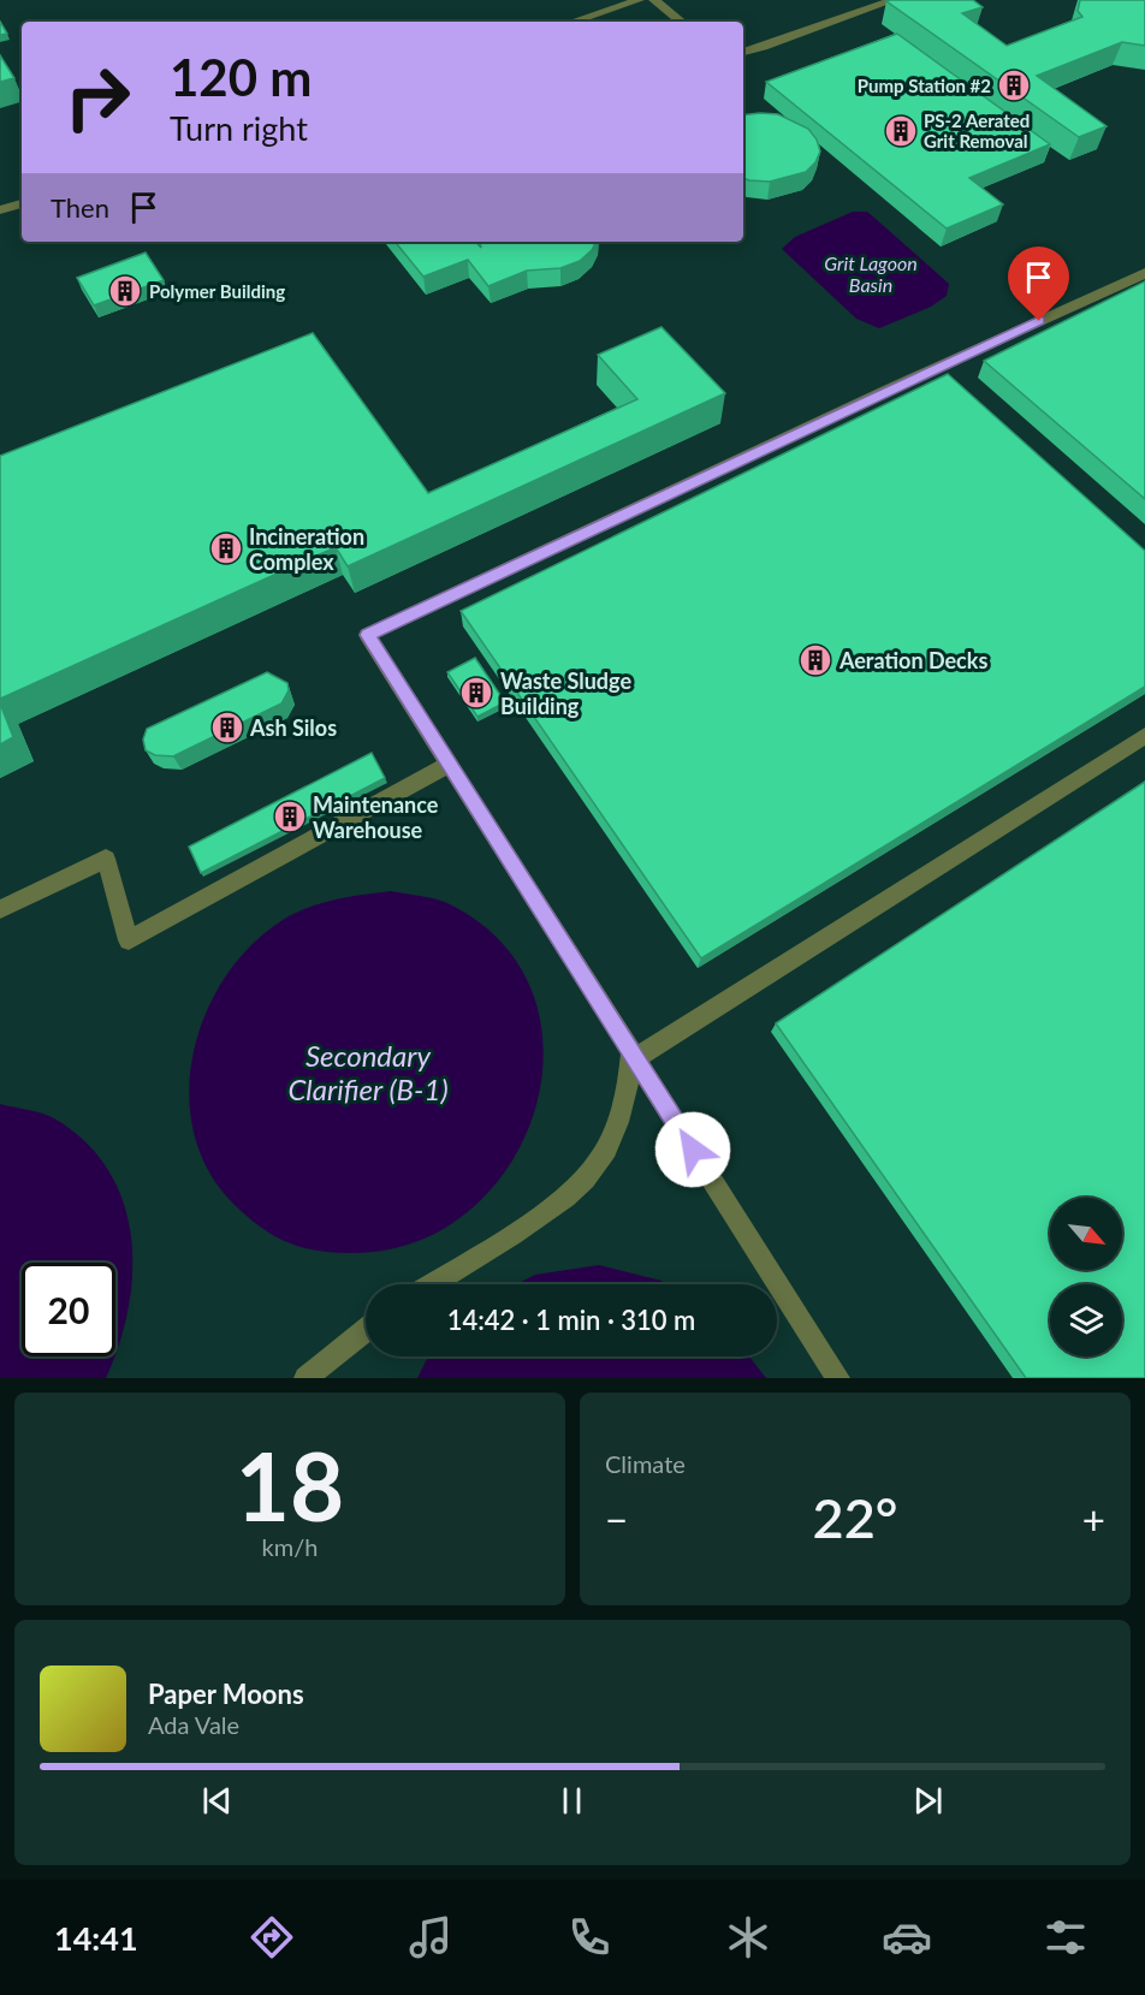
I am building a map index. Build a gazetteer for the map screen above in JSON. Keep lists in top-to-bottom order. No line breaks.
{"water":["Grit Lagoon Basin","Secondary Clarifier (B-1)"],"places":{"building":["Pump Station #2","PS-2 Aerated Grit Removal","Polymer Building","Incineration Complex","Aeration Decks","Waste Sludge Building","Ash Silos","Maintenance Warehouse"]},"north":"bottom right","page":{"turn":["120 m","Turn right"],"then":"Then","limit":"20","trip":"14:42 · 1 min · 310 m","tile":[["18","km/h"],"Climate"],"heat":["−","22°","+"],"song":["Paper Moons","Ada Vale"],"tabs":"14:41"}}
